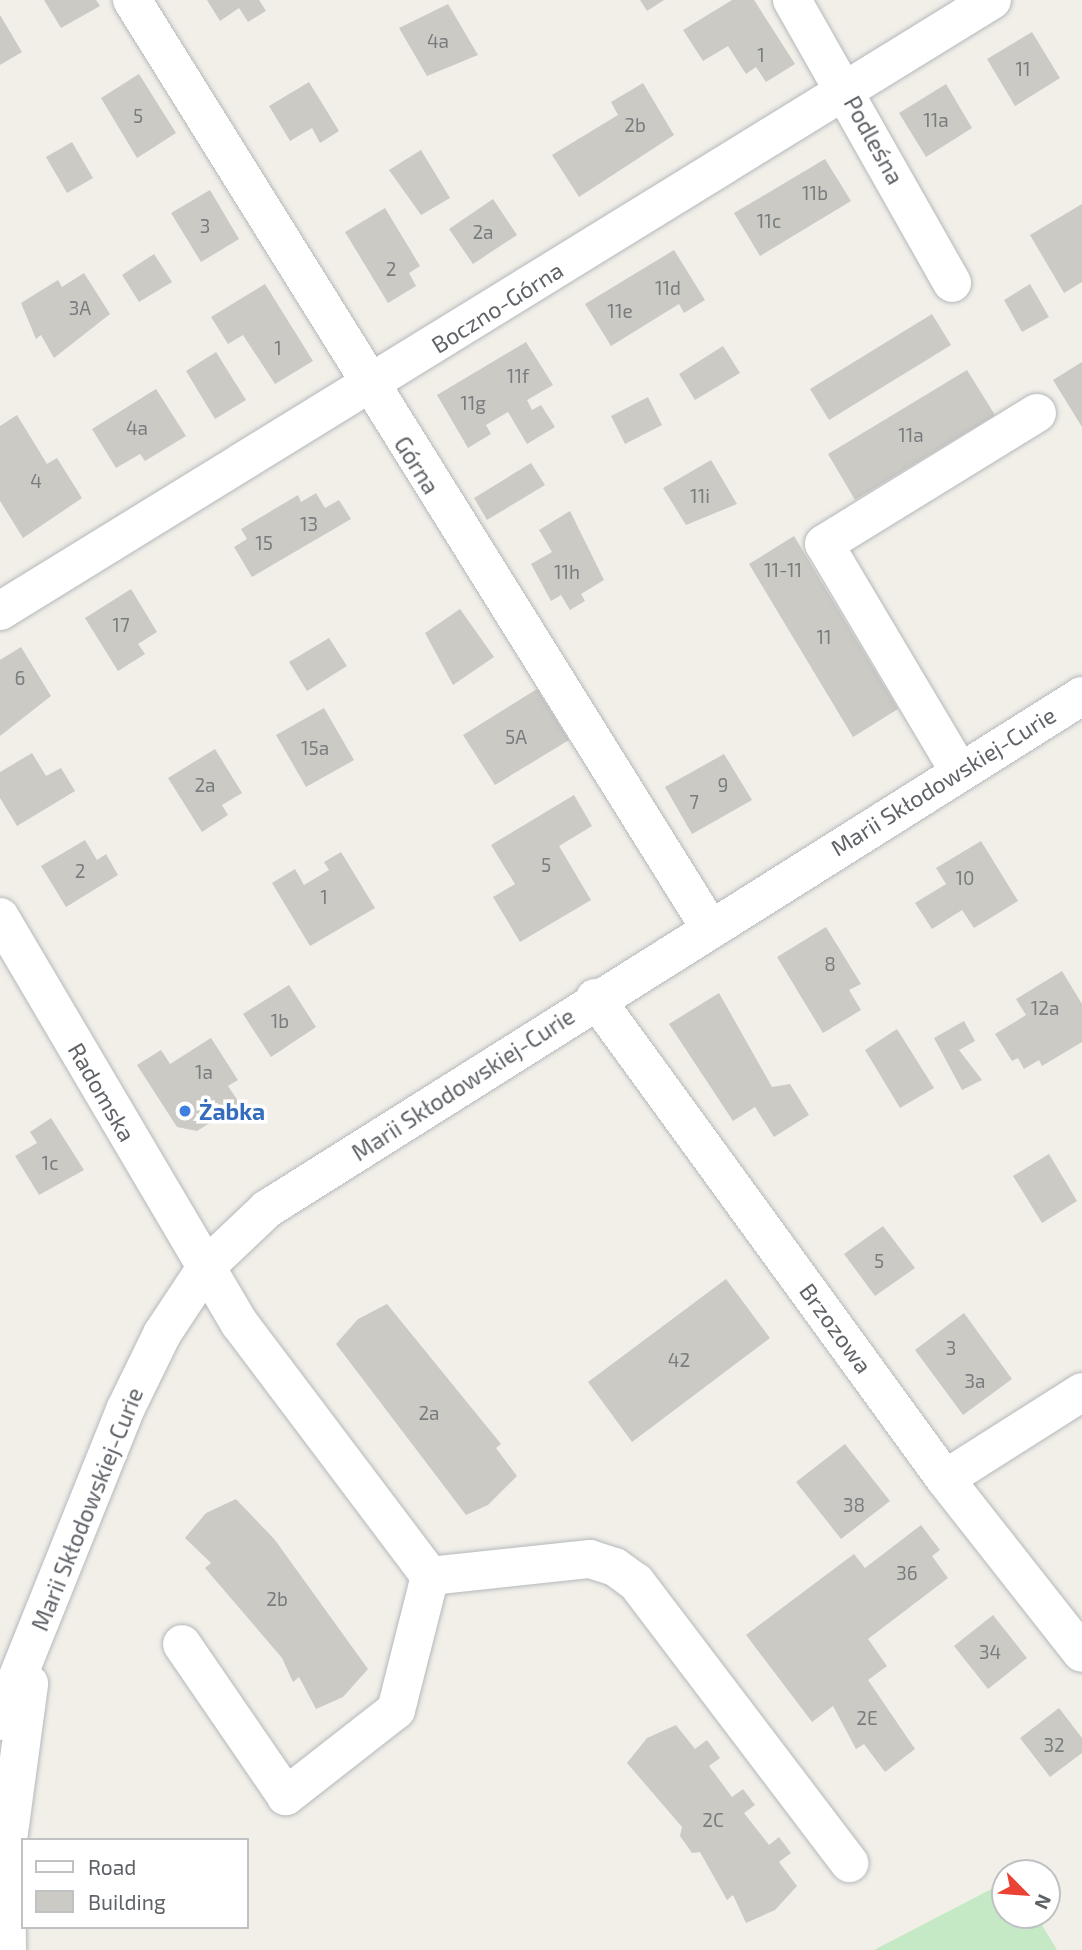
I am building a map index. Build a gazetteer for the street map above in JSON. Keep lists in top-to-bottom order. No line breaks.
{"streets":{"street":["Podleśna","Boczno-Górna","Górna","Marii Skłodowskiej-Curie","Radomska","Brzozowa"]},"crossings":[["Podleśna","Boczno-Górna"],["Boczno-Górna","Górna"],["Górna","Marii Skłodowskiej-Curie"],["Marii Skłodowskiej-Curie","Radomska"],["Marii Skłodowskiej-Curie","Brzozowa"]],"places":["Żabka"],"house_numbers":["4a","1","11","5","11a","2b","11b","11c","3","2a","2","11d","3A","11e","1","11f","11g","4a","11a","4","11i","13","15","11-11","11h","17","11","6","5A","15a","2a","9","7","5","2","10","1","8","12a","1b","1a","1c","5","3","42","3a","2a","38","36","2b","34","2E","32","2C"],"legend":["Road","Building"],"north":"bottom right"}
